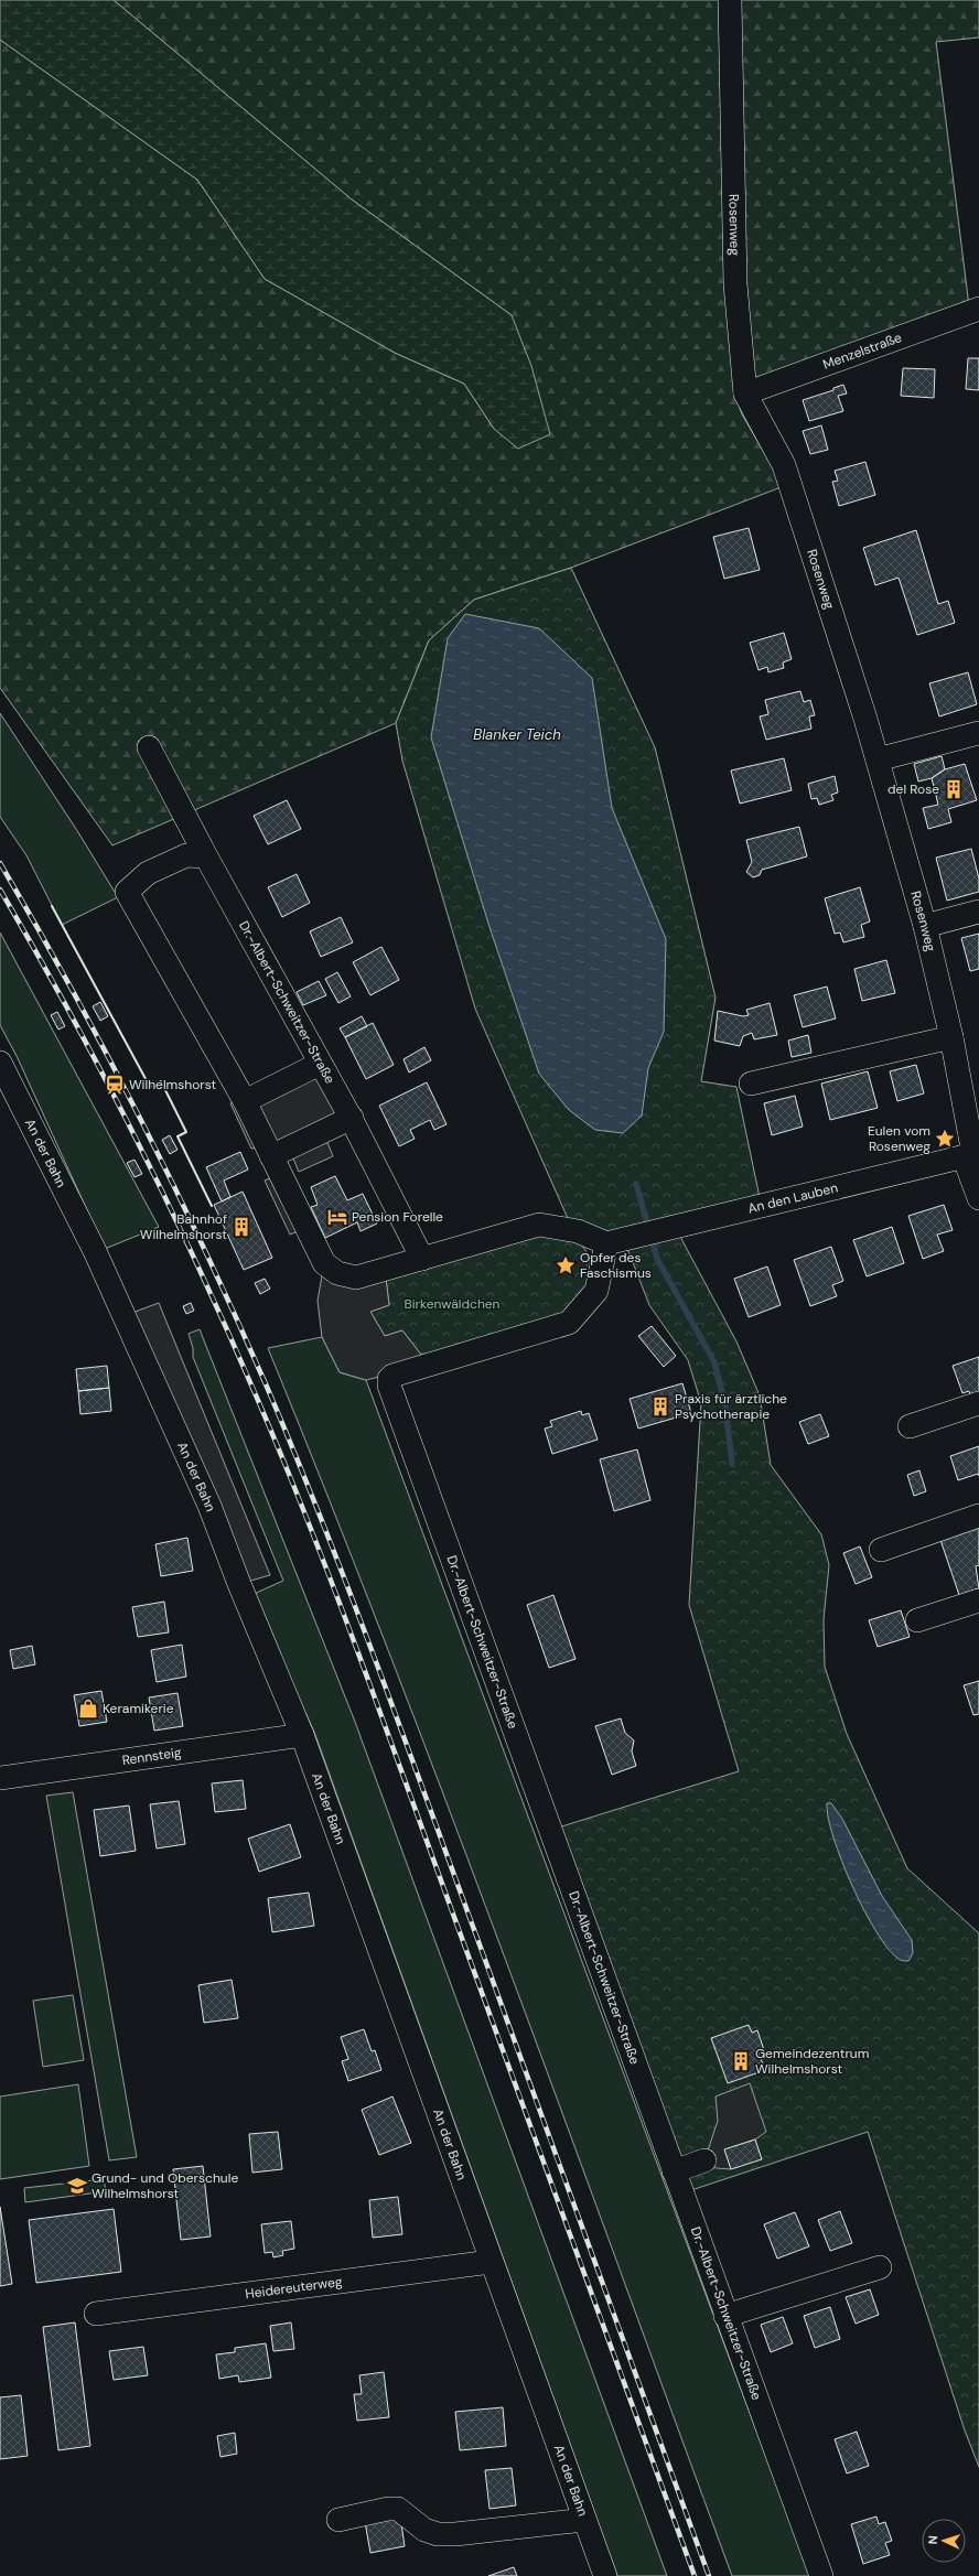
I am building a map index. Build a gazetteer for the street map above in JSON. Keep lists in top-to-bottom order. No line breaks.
{"streets":{"street":["Rosenweg","Menzelstraße","Dr.-Albert-Schweitzer-Straße","An der Bahn","An den Lauben","Rennsteig","Heidereuterweg"]},"crossings":[["Rosenweg","Menzelstraße"],["Rosenweg","An den Lauben"],["Dr.-Albert-Schweitzer-Straße","An den Lauben"],["An der Bahn","Rennsteig"],["An der Bahn","Heidereuterweg"]],"water":["Blanker Teich"],"parks":["Birkenwäldchen"],"places":{"building":["del Rose","Bahnhof Wilhelmshorst","Praxis für ärztliche Psychotherapie","Gemeindezentrum Wilhelmshorst"],"station":["Wilhelmshorst"],"place":["Eulen vom Rosenweg","Opfer des Faschismus"],"hotel":["Pension Forelle"],"shop":["Keramikerie"],"school or university":["Grund- und Oberschule Wilhelmshorst"]},"north":"left"}
